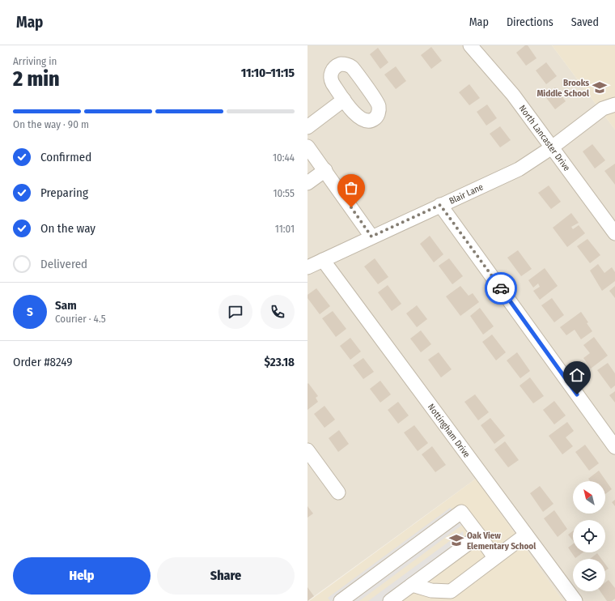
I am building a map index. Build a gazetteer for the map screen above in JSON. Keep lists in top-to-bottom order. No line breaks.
{"streets":{"street":["North Lancaster Drive","Blair Lane","Nottingham Drive"]},"crossings":[["North Lancaster Drive","Blair Lane"],["Blair Lane","Nottingham Drive"]],"places":{"school or university":["Brooks Middle School","Oak View Elementary School"]},"north":"top left","page":{"header":"Map","nav":["Map","Directions","Saved"],"heading":["2 min","Arriving in","11:10–11:15"],"panel":["Sam","Courier · 4.5","Order #8249","$23.18"],"bar":"On the way · 90 m","list":[["Confirmed","10:44"],["Preparing","10:55"],["On the way","11:01"],"Delivered"],"round":"S","buttons":["Help","Share"]}}
